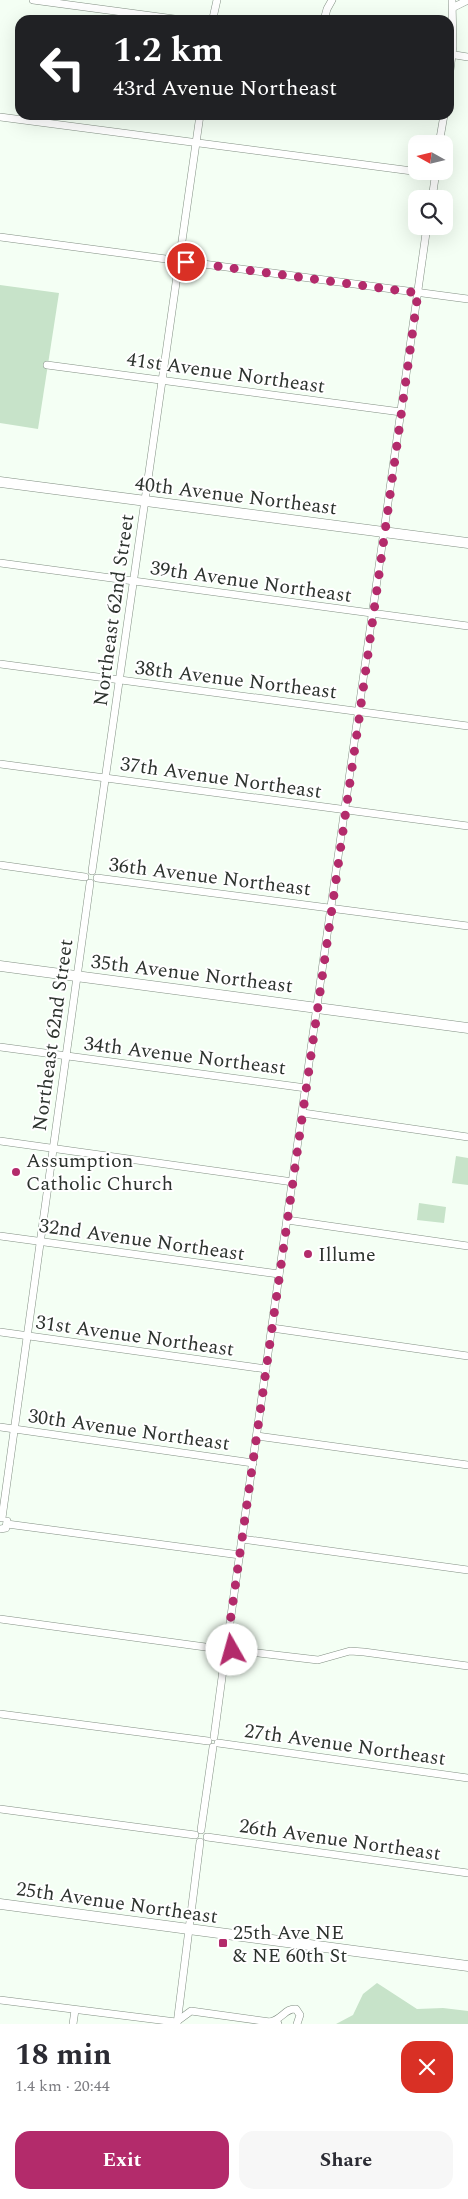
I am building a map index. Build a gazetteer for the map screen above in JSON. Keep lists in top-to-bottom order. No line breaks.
{"streets":{"main road":["40th Avenue Northeast","35th Avenue Northeast","25th Avenue Northeast"],"street":["41st Avenue Northeast","39th Avenue Northeast","Northeast 62nd Street","38th Avenue Northeast","37th Avenue Northeast","36th Avenue Northeast","34th Avenue Northeast","32nd Avenue Northeast","31st Avenue Northeast","30th Avenue Northeast","27th Avenue Northeast","26th Avenue Northeast"]},"crossings":[["41st Avenue Northeast","Northeast 62nd Street"],["40th Avenue Northeast","Northeast 62nd Street"],["39th Avenue Northeast","Northeast 62nd Street"],["Northeast 62nd Street","38th Avenue Northeast"],["Northeast 62nd Street","37th Avenue Northeast"],["Northeast 62nd Street","36th Avenue Northeast"],["Northeast 62nd Street","35th Avenue Northeast"],["Northeast 62nd Street","34th Avenue Northeast"],["Northeast 62nd Street","32nd Avenue Northeast"],["Northeast 62nd Street","31st Avenue Northeast"],["Northeast 62nd Street","30th Avenue Northeast"]],"places":{"other":["Assumption Catholic Church","Illume"],"transit":["25th Ave NE & NE 60th St"]},"north":"left","page":{"turn":["1.2 km","43rd Avenue Northeast"],"heading":["18 min","1.4 km · 20:44"],"buttons":["Exit","Share"]}}
